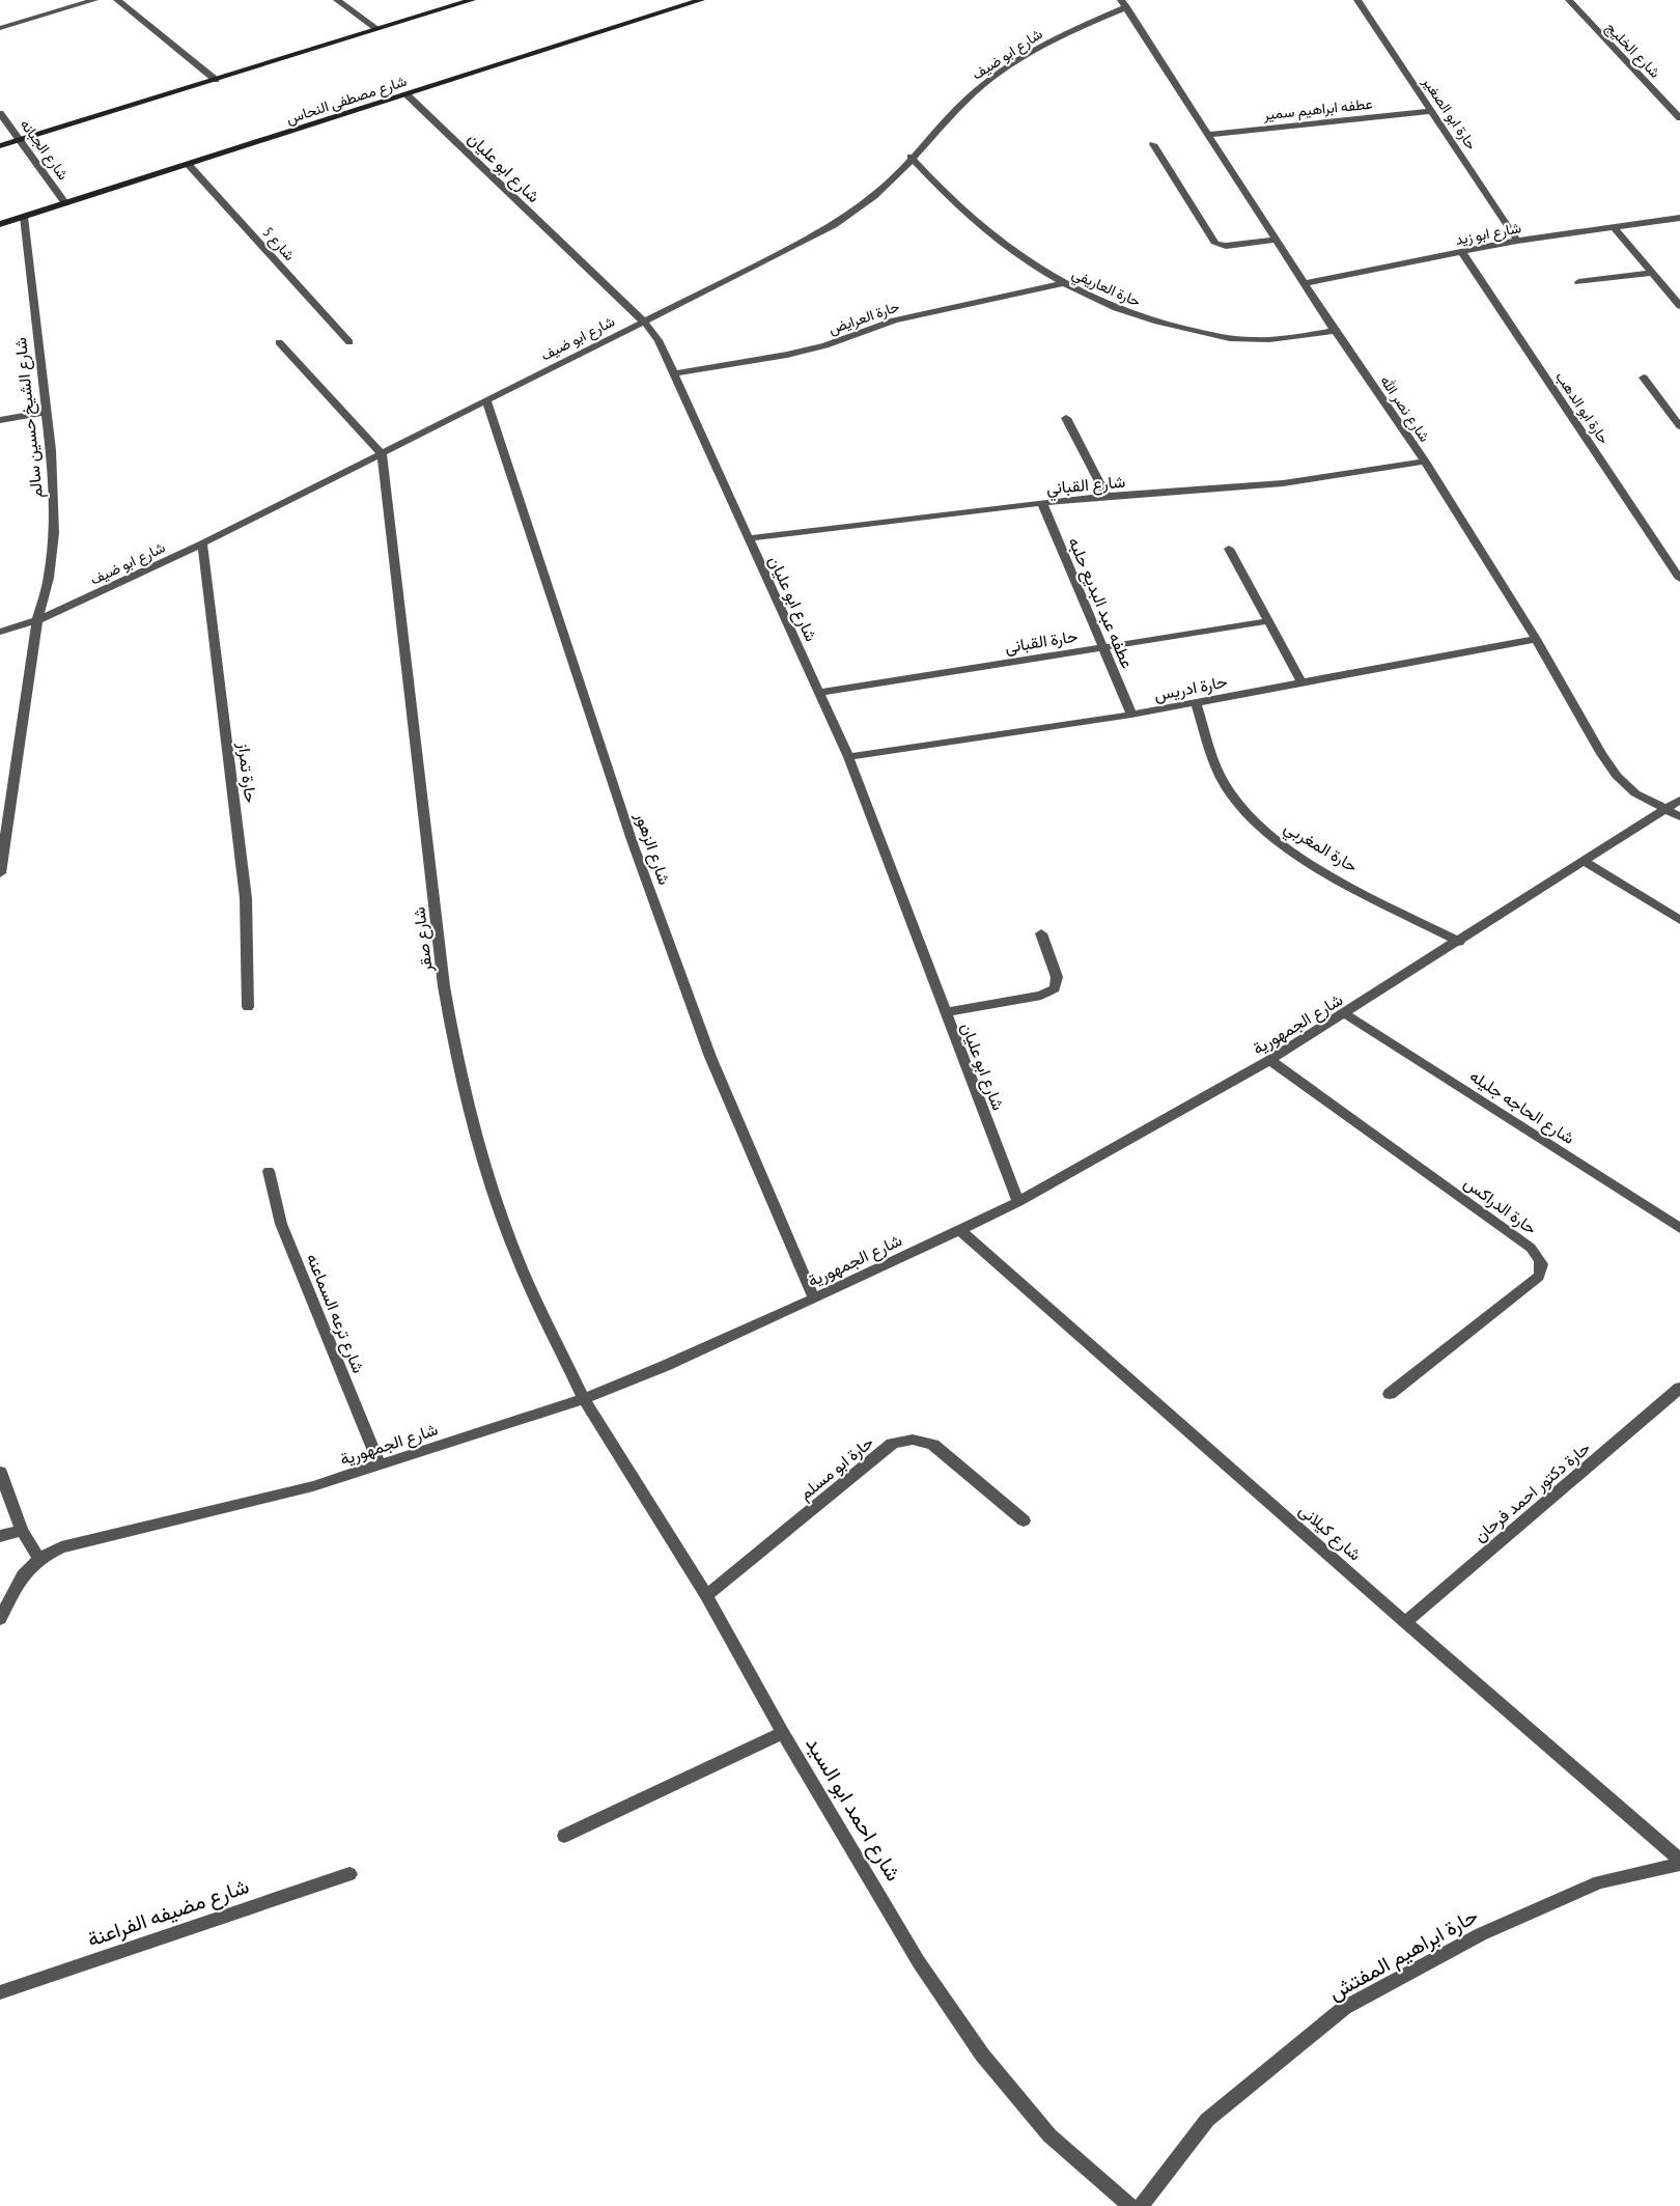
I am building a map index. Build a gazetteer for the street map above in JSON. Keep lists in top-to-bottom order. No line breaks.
{"streets":{"street":["شارع الخليج","شارع ابو ضيف","شارع مصطفى النحاس","عطفه ابراهيم سمير","حارة ابو الصغير","شارع الجبانه","شارع ابو عليان","شارع ابو زيد","شارع 5","حارة العاريفي","حارة العرايض","حارة ابو الدهب","شارع نصر الله","شارع الشيخ حسين سالم","شارع القباني","عطفه عبد البديع حلبه","حارة القبانى","حارة ادريس","حارة تمراز","حارة المغربي","شارع الزهور","شارع صقر","شارع الجمهورية","شارع الحاجه جليله","حارة الدراكس","شارع ترعه السماعنه","حارة ابو مسلم","حارة دكتور احمد فرحان","شارع كيلانى","شارع احمد ابو السيد","شارع مضيفه الفراعنة","حارة ابراهيم المفتش"]},"crossings":[["شارع ابو ضيف","شارع ابو عليان"],["شارع ابو ضيف","حارة العاريفي"],["شارع ابو ضيف","شارع نصر الله"],["شارع ابو ضيف","شارع الشيخ حسين سالم"],["شارع ابو ضيف","حارة تمراز"],["شارع ابو ضيف","شارع الزهور"],["شارع ابو ضيف","شارع صقر"],["شارع مصطفى النحاس","شارع الجبانه"],["شارع مصطفى النحاس","شارع ابو عليان"],["شارع مصطفى النحاس","شارع 5"],["شارع مصطفى النحاس","شارع الشيخ حسين سالم"],["عطفه ابراهيم سمير","حارة ابو الصغير"],["عطفه ابراهيم سمير","شارع نصر الله"],["حارة ابو الصغير","شارع ابو زيد"],["شارع ابو عليان","حارة العرايض"],["شارع ابو عليان","شارع القباني"],["شارع ابو عليان","حارة القبانى"],["شارع ابو عليان","حارة ادريس"],["شارع ابو عليان","شارع الجمهورية"],["شارع ابو زيد","حارة ابو الدهب"],["شارع ابو زيد","شارع نصر الله"],["حارة العاريفي","حارة العرايض"],["حارة العاريفي","شارع نصر الله"],["شارع نصر الله","شارع القباني"],["شارع نصر الله","حارة ادريس"],["شارع نصر الله","شارع الجمهورية"],["شارع القباني","عطفه عبد البديع حلبه"],["عطفه عبد البديع حلبه","حارة القبانى"],["عطفه عبد البديع حلبه","حارة ادريس"],["حارة ادريس","حارة المغربي"],["حارة المغربي","شارع الجمهورية"],["شارع الزهور","شارع الجمهورية"],["شارع صقر","شارع الجمهورية"],["شارع صقر","شارع احمد ابو السيد"],["شارع الجمهورية","شارع الحاجه جليله"],["شارع الجمهورية","حارة الدراكس"],["شارع الجمهورية","شارع ترعه السماعنه"],["شارع الجمهورية","شارع كيلانى"],["شارع الجمهورية","شارع احمد ابو السيد"],["حارة ابو مسلم","شارع احمد ابو السيد"],["حارة دكتور احمد فرحان","شارع كيلانى"],["شارع كيلانى","حارة ابراهيم المفتش"]]}
